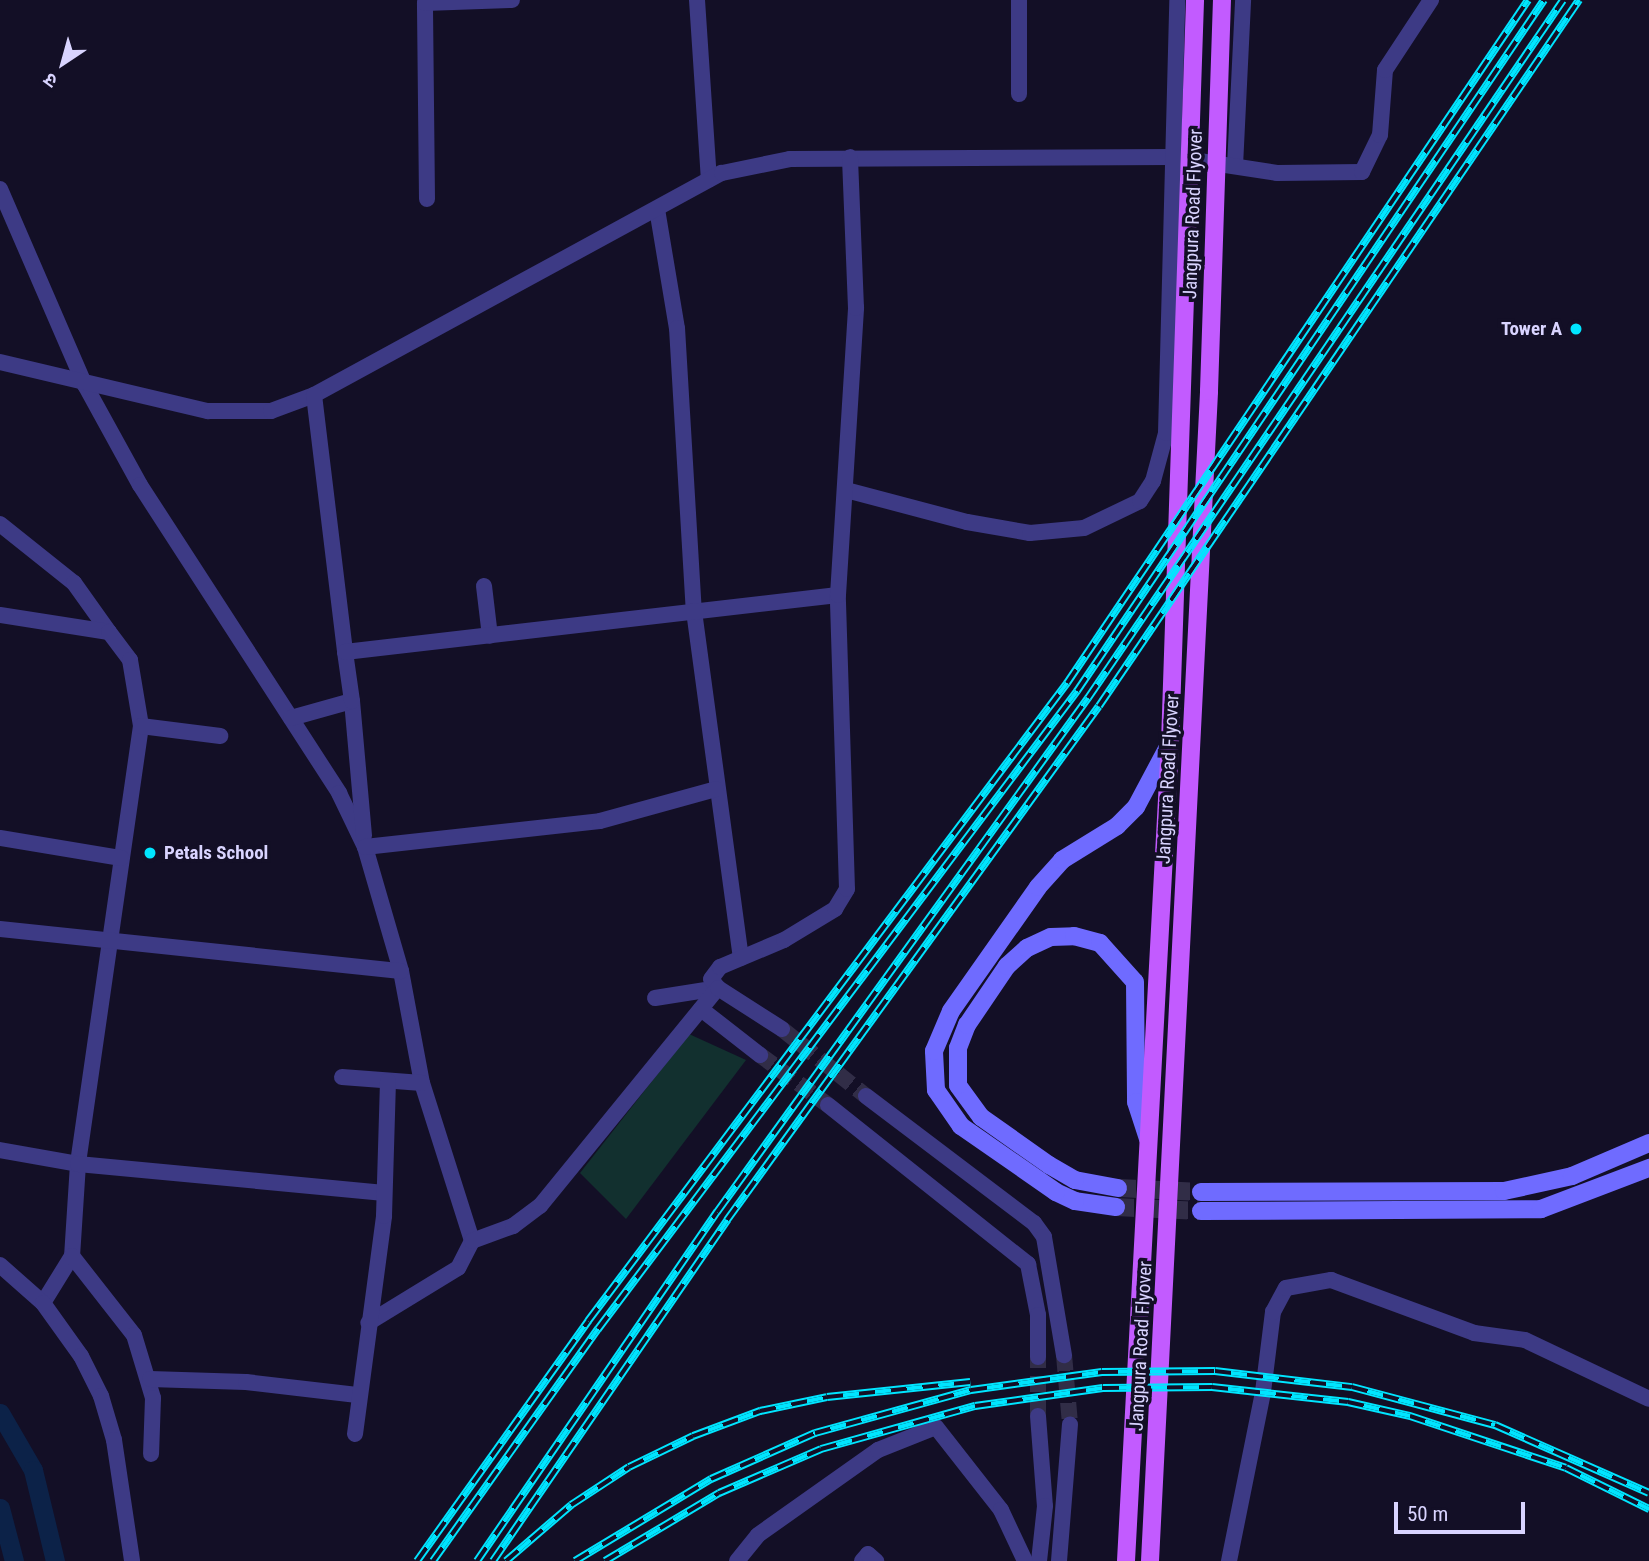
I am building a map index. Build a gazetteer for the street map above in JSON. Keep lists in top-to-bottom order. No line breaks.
{"streets":{"main road":["Jangpura Road Flyover"]},"places":["Tower A","Petals School"],"scale_bar":"50 m","north":"bottom left"}
